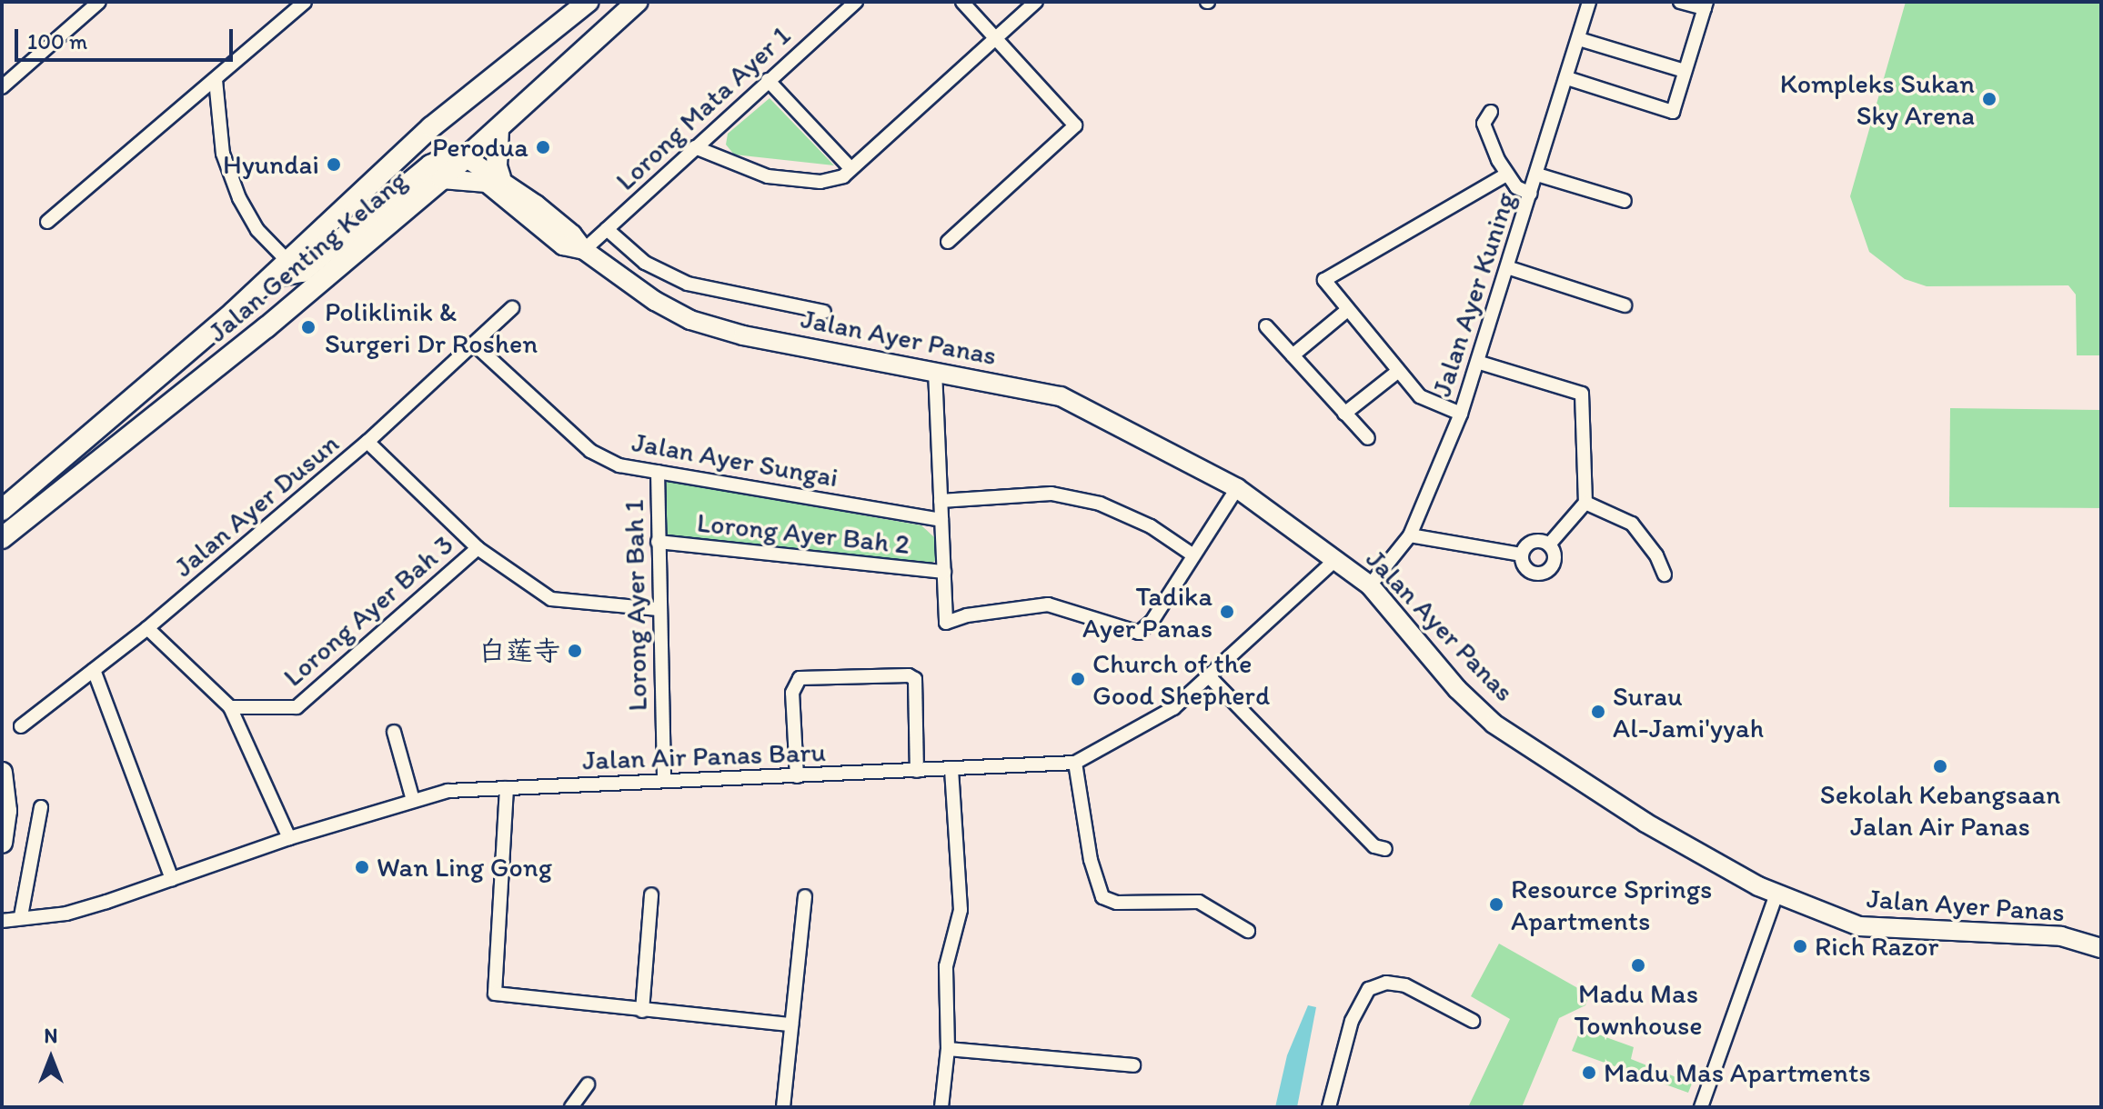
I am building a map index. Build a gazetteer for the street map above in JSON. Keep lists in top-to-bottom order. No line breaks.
{"streets":{"main road":["Jalan Genting Kelang"],"street":["Lorong Mata Ayer 1","Jalan Ayer Kuning","Jalan Ayer Panas","Jalan Ayer Sungai","Jalan Ayer Dusun","Lorong Ayer Bah 2","Lorong Ayer Bah 1","Lorong Ayer Bah 3","Jalan Air Panas Baru"]},"crossings":[["Lorong Mata Ayer 1","Jalan Ayer Panas"],["Jalan Genting Kelang","Jalan Ayer Panas"],["Jalan Ayer Kuning","Jalan Ayer Panas"],["Jalan Ayer Panas","Jalan Air Panas Baru"],["Jalan Ayer Sungai","Jalan Ayer Dusun"],["Jalan Ayer Sungai","Lorong Ayer Bah 1"],["Lorong Ayer Bah 2","Lorong Ayer Bah 1"],["Lorong Ayer Bah 1","Jalan Air Panas Baru"]],"places":["Kompleks Sukan Sky Arena","Perodua","Hyundai","Poliklinik & Surgeri Dr Roshen","Tadika Ayer Panas","白莲寺","Church of the Good Shepherd","Surau Al-Jami'yyah","Sekolah Kebangsaan Jalan Air Panas","Wan Ling Gong","Resource Springs Apartments","Rich Razor","Madu Mas Townhouse","Madu Mas Apartments"],"scale_bar":"100 m","north":"top"}
